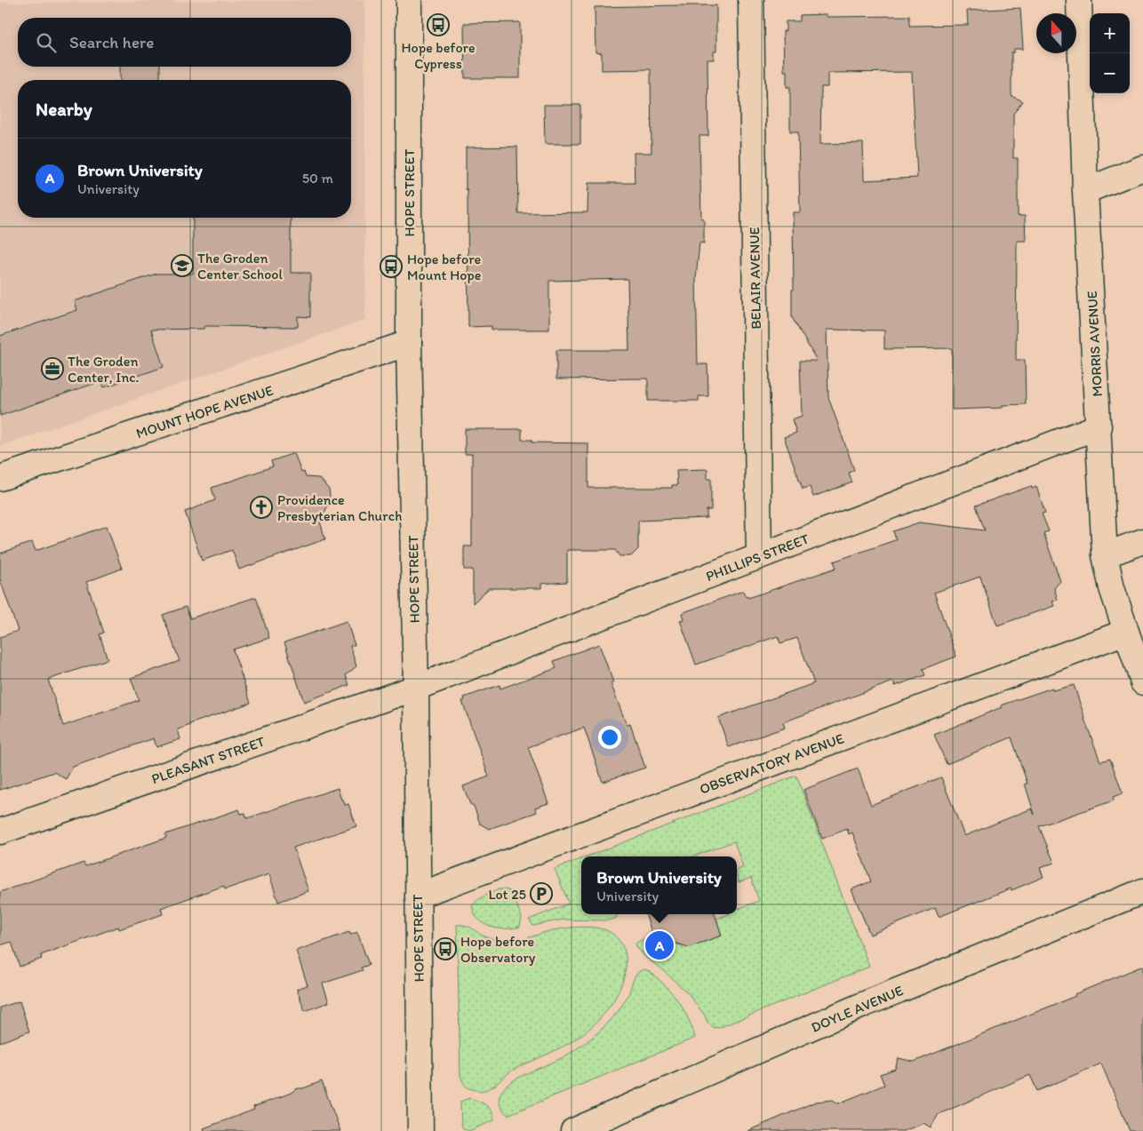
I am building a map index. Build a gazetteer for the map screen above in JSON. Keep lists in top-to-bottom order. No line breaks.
{"streets":{"street":["HOPE STREET","BELAIR AVENUE","MORRIS AVENUE","MOUNT HOPE AVENUE","PHILLIPS STREET","PLEASANT STREET","OBSERVATORY AVENUE","DOYLE AVENUE"]},"crossings":[["HOPE STREET","MOUNT HOPE AVENUE"],["HOPE STREET","PHILLIPS STREET"],["HOPE STREET","PLEASANT STREET"],["HOPE STREET","OBSERVATORY AVENUE"],["BELAIR AVENUE","PHILLIPS STREET"],["MORRIS AVENUE","PHILLIPS STREET"],["MORRIS AVENUE","OBSERVATORY AVENUE"],["PHILLIPS STREET","PLEASANT STREET"]],"places":{"bus stop":["Hope before Cypress","Hope before Mount Hope","Hope before Observatory"],"school or university":["The Groden Center School"],"office":["The Groden Center, Inc."],"church":["Providence Presbyterian Church"],"parking":["Lot 25"]},"north":"top","page":{"map_buttons":["+","−"],"search":"Search here","heading":"Nearby","list":[{"mark":"A","name":"Brown University","note":"University","value":"50 m"}],"popup":["Brown University","University"],"pins":"A"}}
